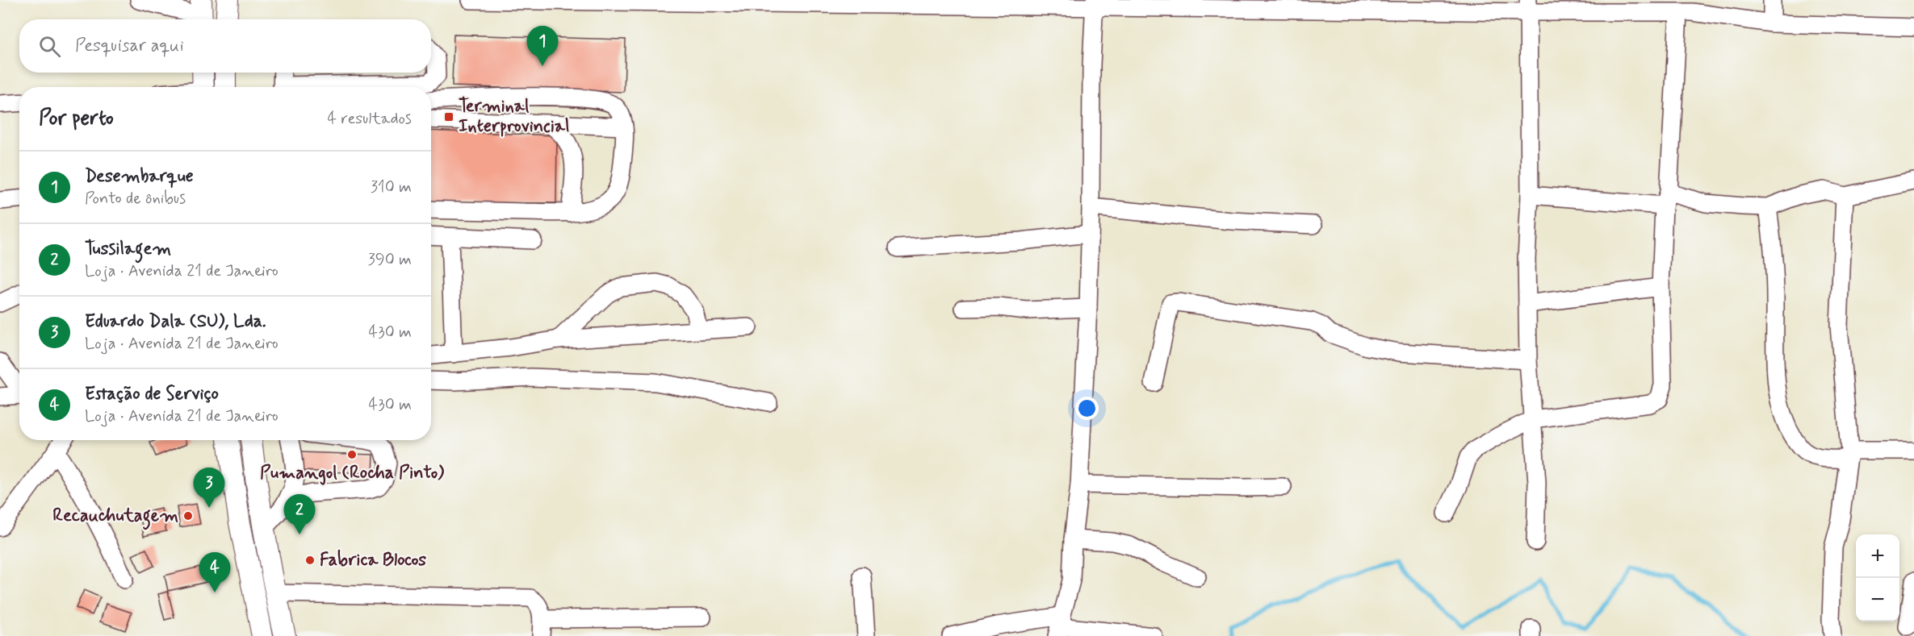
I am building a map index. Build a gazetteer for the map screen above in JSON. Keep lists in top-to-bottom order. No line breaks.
{"places":{"transit":["Terminal Interprovincial"],"other":["Pumangol (Rocha Pinto)","Recauchutagem","Fabrica Blocos"]},"page":{"search":"Pesquisar aqui","pins":["1","3","2","4"],"heading":["Por perto","4 resultados"],"list":[{"mark":"1","name":"Desembarque","note":"Ponto de ônibus","value":"310 m"},{"mark":"2","name":"Tussilagem","note":"Loja · Avenida 21 de Janeiro","value":"390 m"},{"mark":"3","name":"Eduardo Dala (SU), Lda.","note":"Loja · Avenida 21 de Janeiro","value":"430 m"},{"mark":"4","name":"Estação de Serviço","note":"Loja · Avenida 21 de Janeiro","value":"430 m"}],"map_buttons":["+","−"]}}
